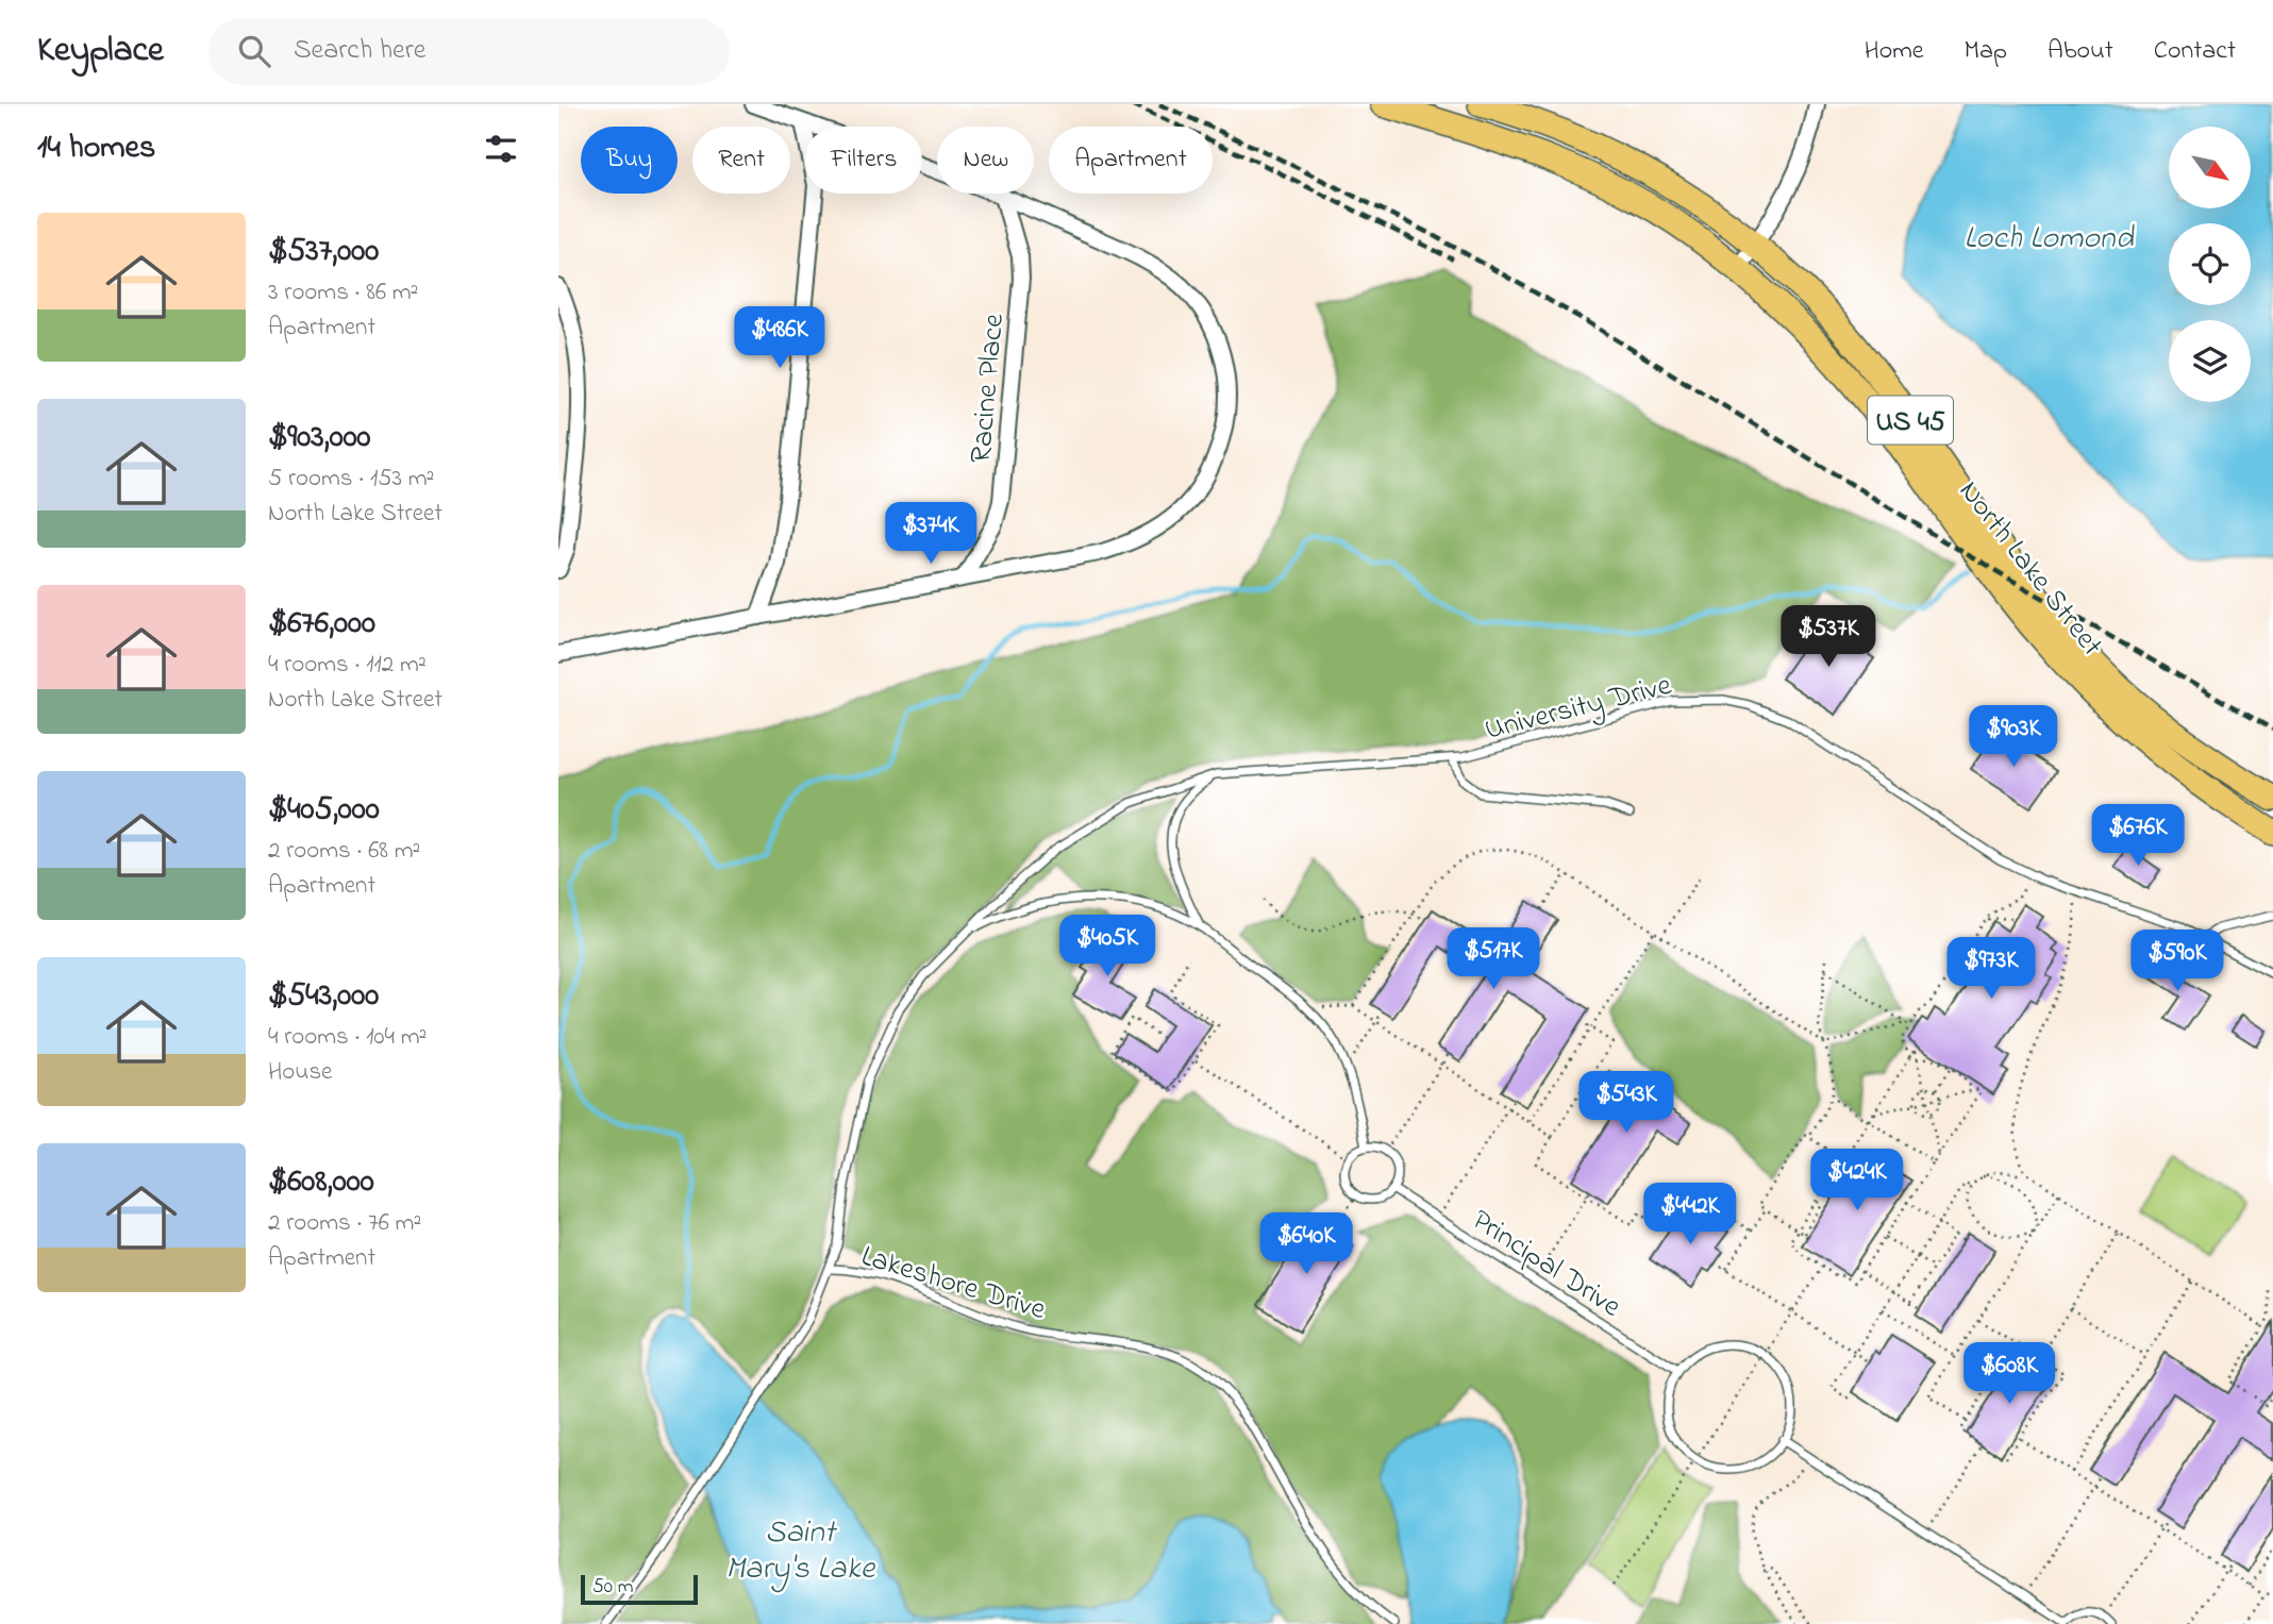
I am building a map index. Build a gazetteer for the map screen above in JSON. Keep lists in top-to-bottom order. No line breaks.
{"streets":{"main road":["US 45","North Lake Street"],"street":["Racine Place"],"lane":["University Drive","Principal Drive","Lakeshore Drive"]},"crossings":[["University Drive","Lakeshore Drive"]],"water":["Loch Lomond","Saint Mary's Lake"],"scale_bar":"50 m","north":"bottom right","page":{"header":"Keyplace","search":"Search here","nav":["Home","Map","About","Contact"],"heading":"14 homes","chip":["Buy","Rent","Filters","New","Apartment"],"list":[{"name":"$537,000","note":"3 rooms · 86 m² · Apartment"},{"name":"$903,000","note":"5 rooms · 153 m² · North Lake Street"},{"name":"$676,000","note":"4 rooms · 112 m² · North Lake Street"},{"name":"$405,000","note":"2 rooms · 68 m² · Apartment"},{"name":"$543,000","note":"4 rooms · 104 m² · House"},{"name":"$608,000","note":"2 rooms · 76 m² · Apartment"}],"price":["$486K","$374K","$537K","$903K","$676K","$405K","$517K","$590K","$973K","$543K","$424K","$442K","$640K","$608K"],"scale":"50 m"}}
